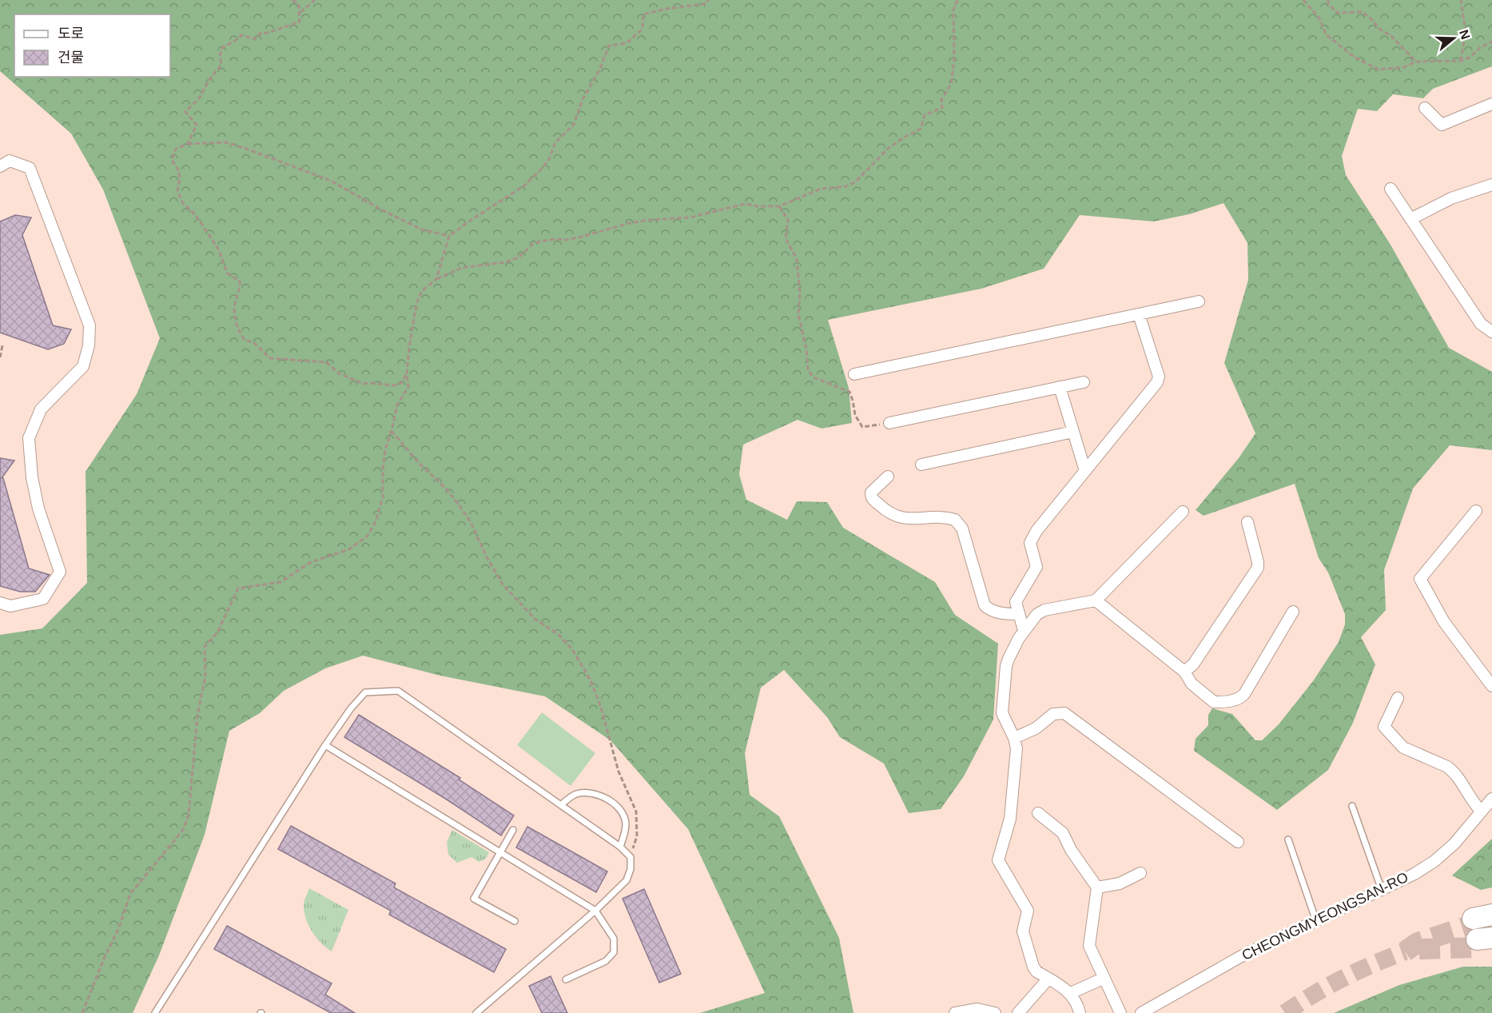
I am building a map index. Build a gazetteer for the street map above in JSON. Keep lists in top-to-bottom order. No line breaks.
{"streets":{"street":["CHEONGMYEONGSAN-RO"]},"legend":["도로","건물"],"north":"right"}
